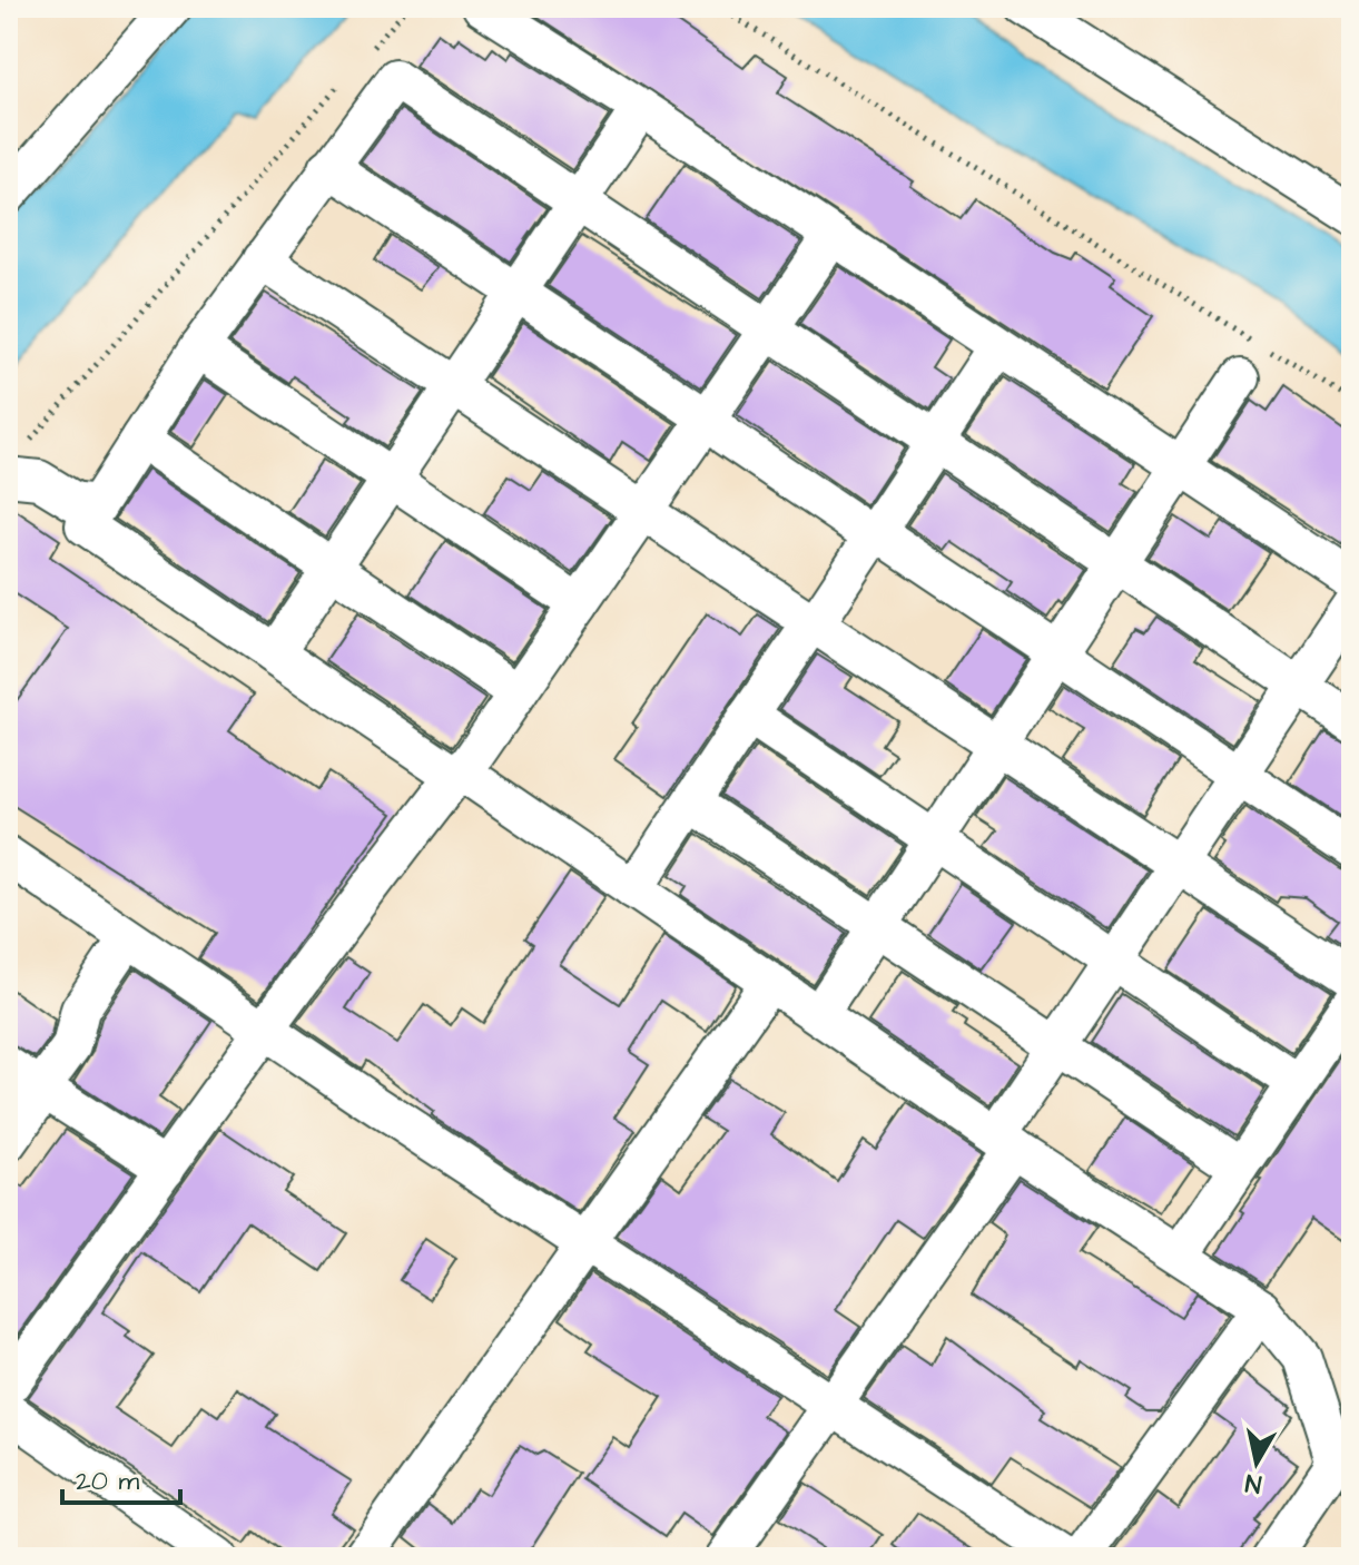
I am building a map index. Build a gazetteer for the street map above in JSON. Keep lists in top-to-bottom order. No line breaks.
{"scale_bar":"20 m","north":"bottom"}
